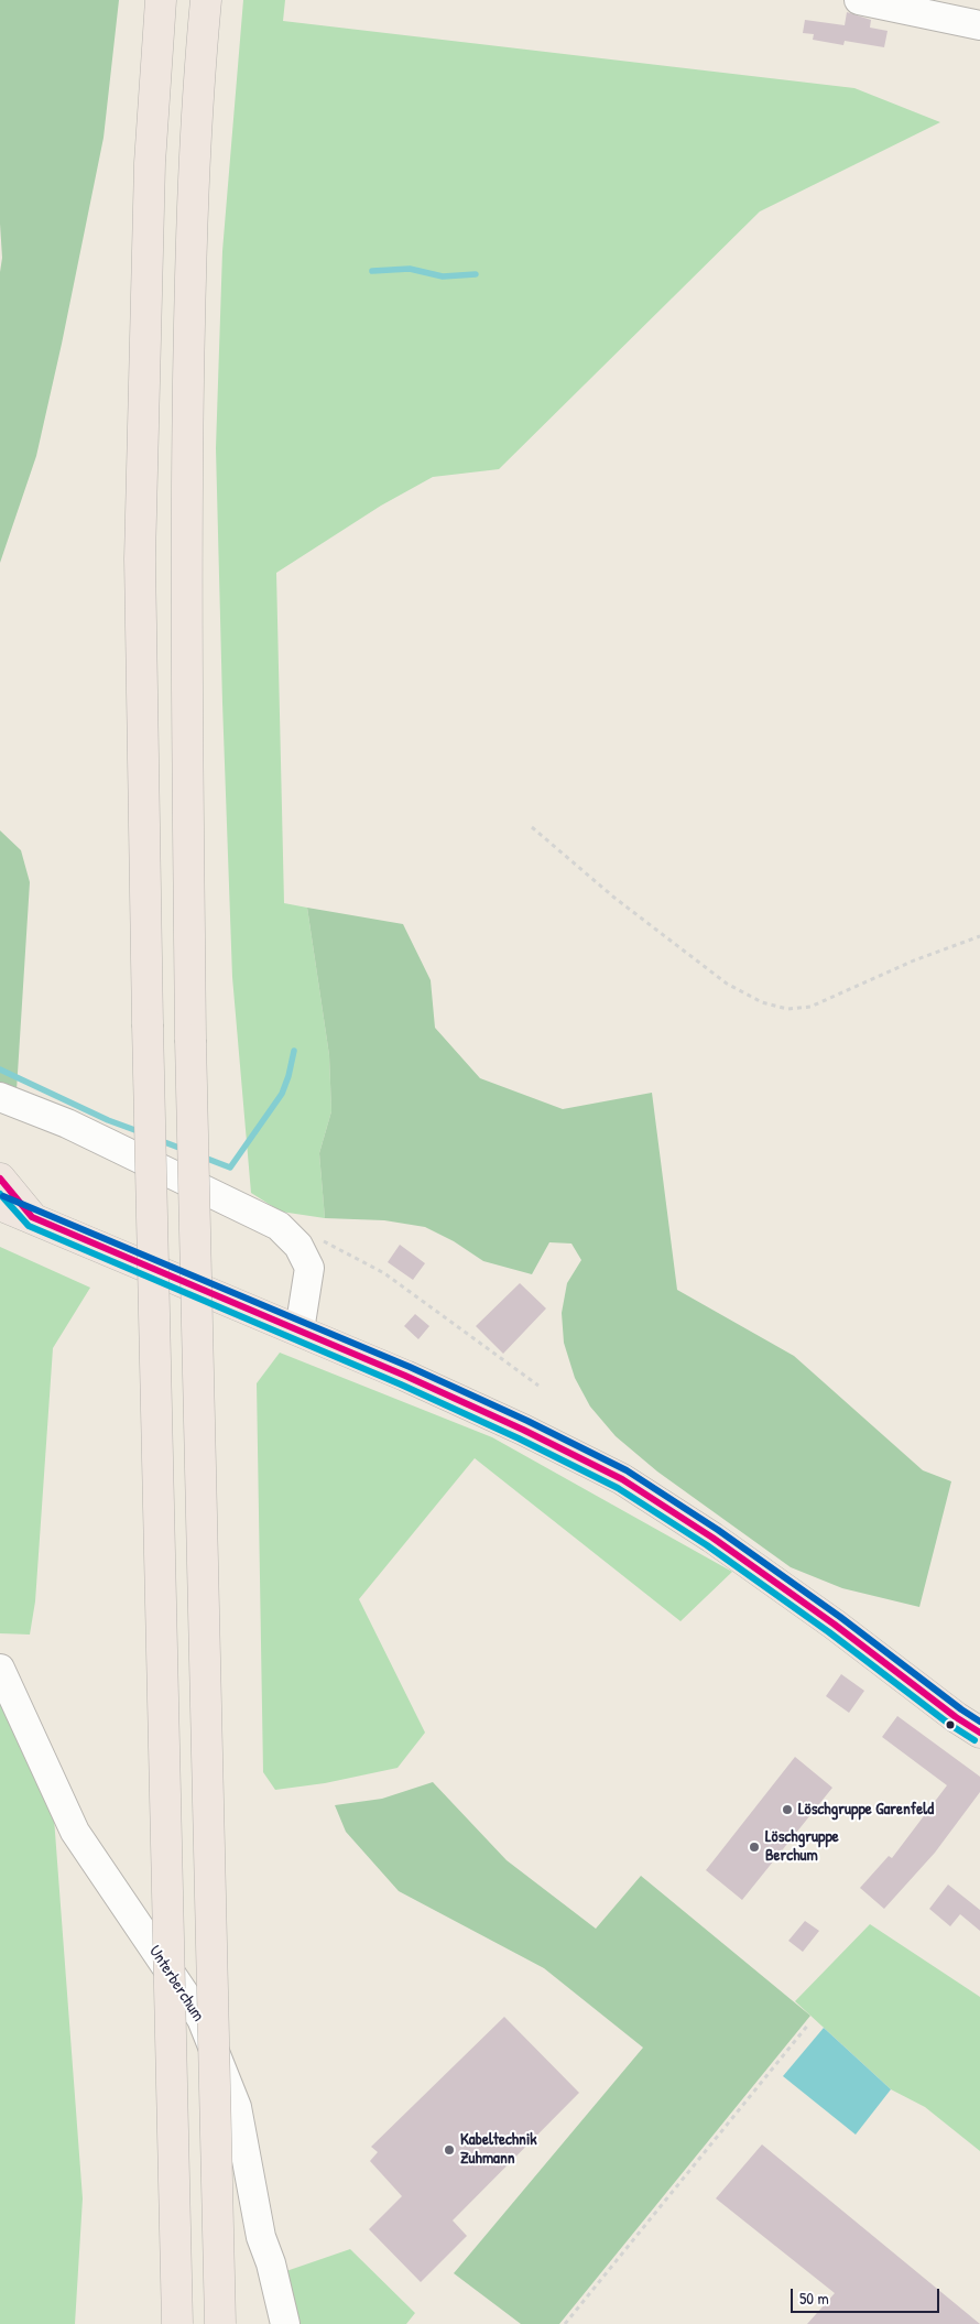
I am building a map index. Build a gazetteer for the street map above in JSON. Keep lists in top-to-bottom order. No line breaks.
{"streets":{"street":["Unterberchum"]},"places":["Löschgruppe Garenfeld","Löschgruppe Berchum","Kabeltechnik Zuhmann"],"scale_bar":"50 m"}
